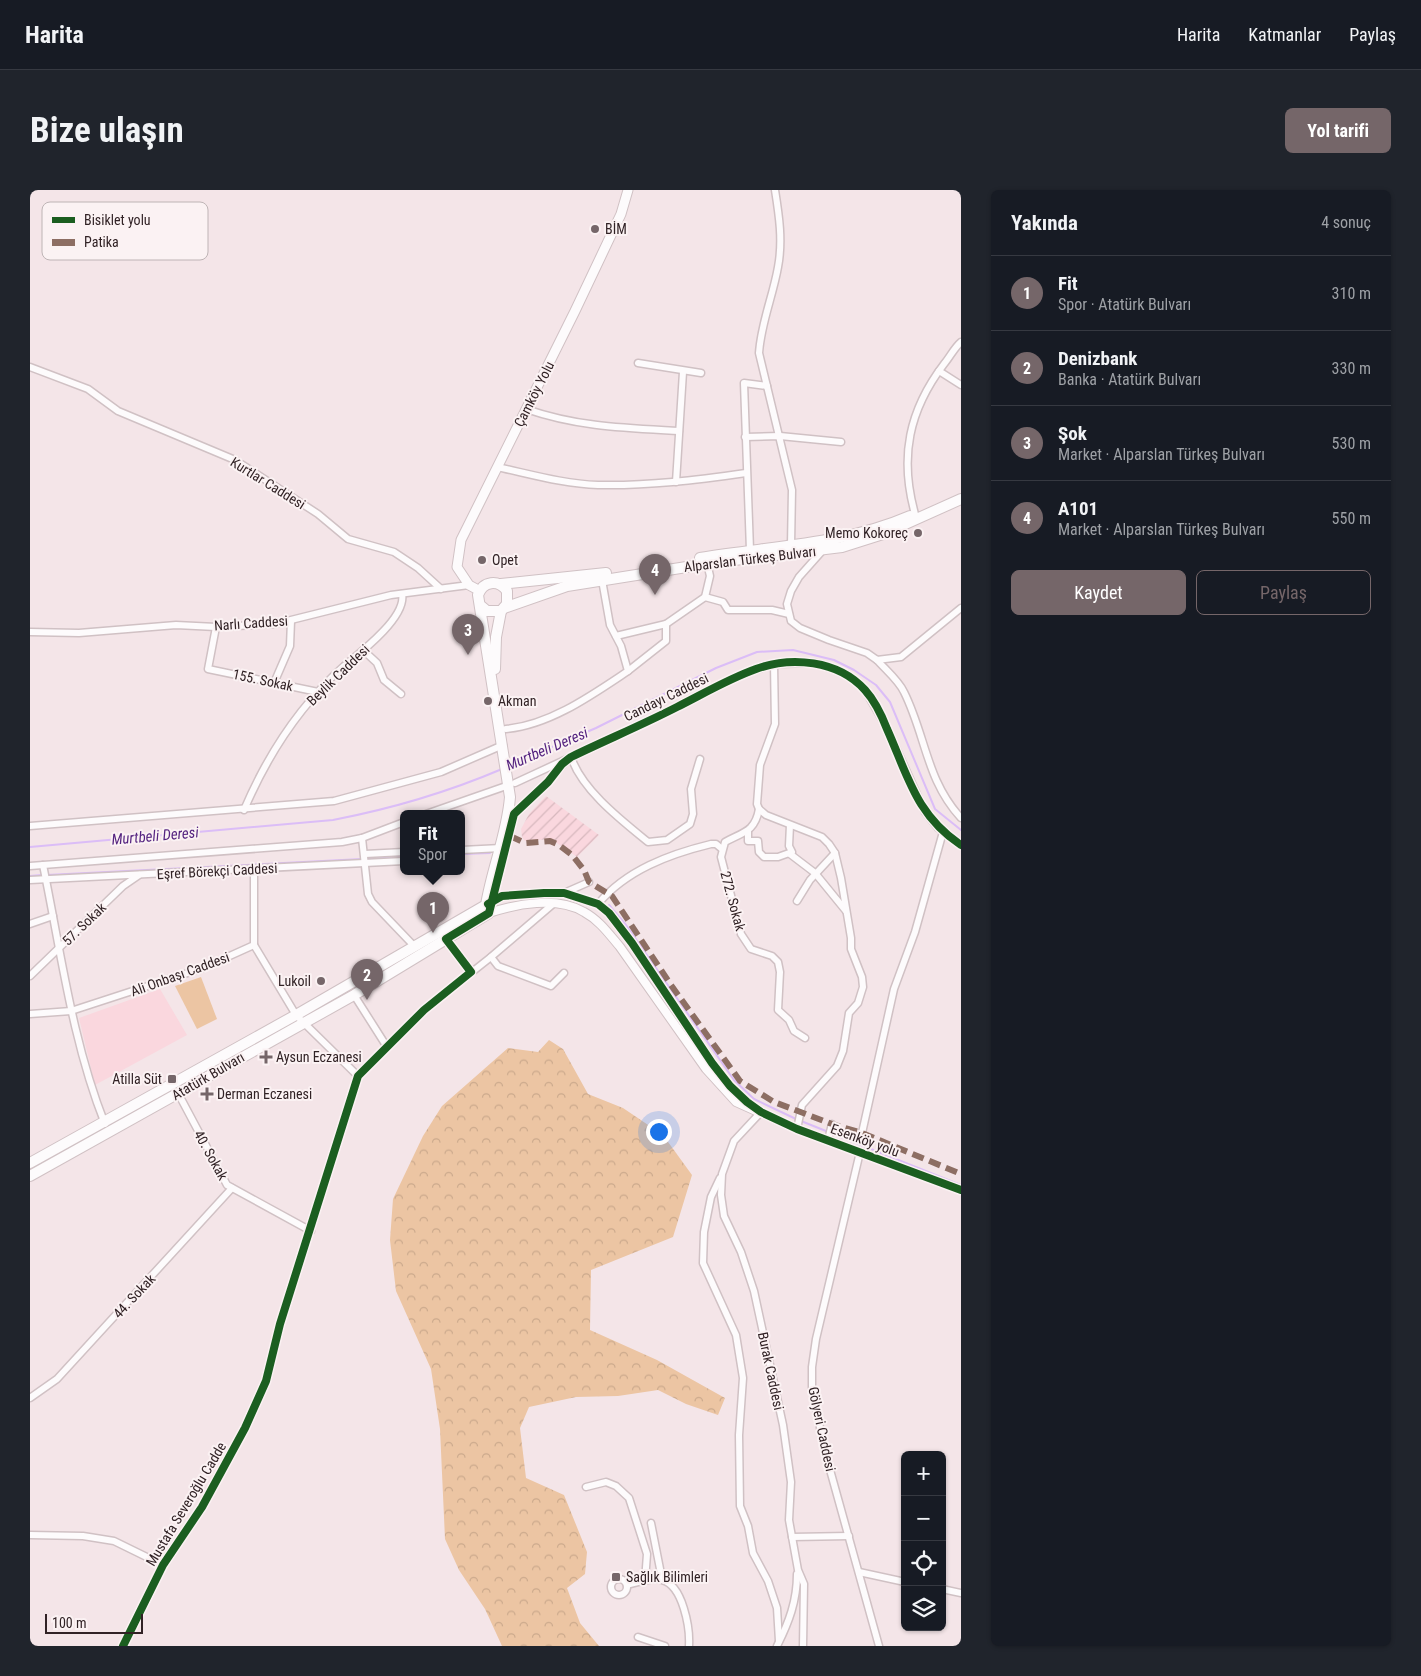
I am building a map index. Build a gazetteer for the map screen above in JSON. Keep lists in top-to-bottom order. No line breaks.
{"streets":{"main road":["Çamköy Yolu","Alparslan Türkeş Bulvarı","Atatürk Bulvarı"],"street":["Kurtlar Caddesi","Narlı Caddesi","Beylik Caddesi","155. Sokak","Candayı Caddesi","Eşref Börekçi Caddesi","272. Sokak","57. Sokak","Ali Onbaşı Caddesi","Esenköy yolu","40. Sokak","44. Sokak","Burak Caddesi","Gölyeri Caddesi","Mustafa Severoğlu Cadde"]},"crossings":[["Çamköy Yolu","Narlı Caddesi"],["Kurtlar Caddesi","Narlı Caddesi"],["Narlı Caddesi","Beylik Caddesi"],["Narlı Caddesi","155. Sokak"],["Beylik Caddesi","155. Sokak"],["Eşref Börekçi Caddesi","57. Sokak"],["Atatürk Bulvarı","40. Sokak"],["Esenköy yolu","Burak Caddesi"],["Esenköy yolu","Gölyeri Caddesi"],["40. Sokak","44. Sokak"],["40. Sokak","Mustafa Severoğlu Cadde"]],"water":["Murtbeli Deresi"],"places":{"other":["BİM","Memo Kokoreç","Opet","Akman","Lukoil"],"health":["Aysun Eczanesi","Derman Eczanesi"],"transit":["Atilla Süt","Sağlık Bilimleri"]},"legend":["Bisiklet yolu","Patika"],"scale_bar":"100 m","page":{"header":"Harita","nav":["Harita","Katmanlar","Paylaş"],"buttons":["Yol tarifi",["Kaydet","Paylaş"]],"title":"Bize ulaşın","heading":["Yakında","4 sonuç"],"list":[{"mark":"1","name":"Fit","note":"Spor · Atatürk Bulvarı","value":"310 m"},{"mark":"2","name":"Denizbank","note":"Banka · Atatürk Bulvarı","value":"330 m"},{"mark":"3","name":"Şok","note":"Market · Alparslan Türkeş Bulvarı","value":"530 m"},{"mark":"4","name":"A101","note":"Market · Alparslan Türkeş Bulvarı","value":"550 m"}],"pins":["4","3","1","2"],"popup":["Fit","Spor"],"map_buttons":["+","−"],"scale":"100 m"}}
